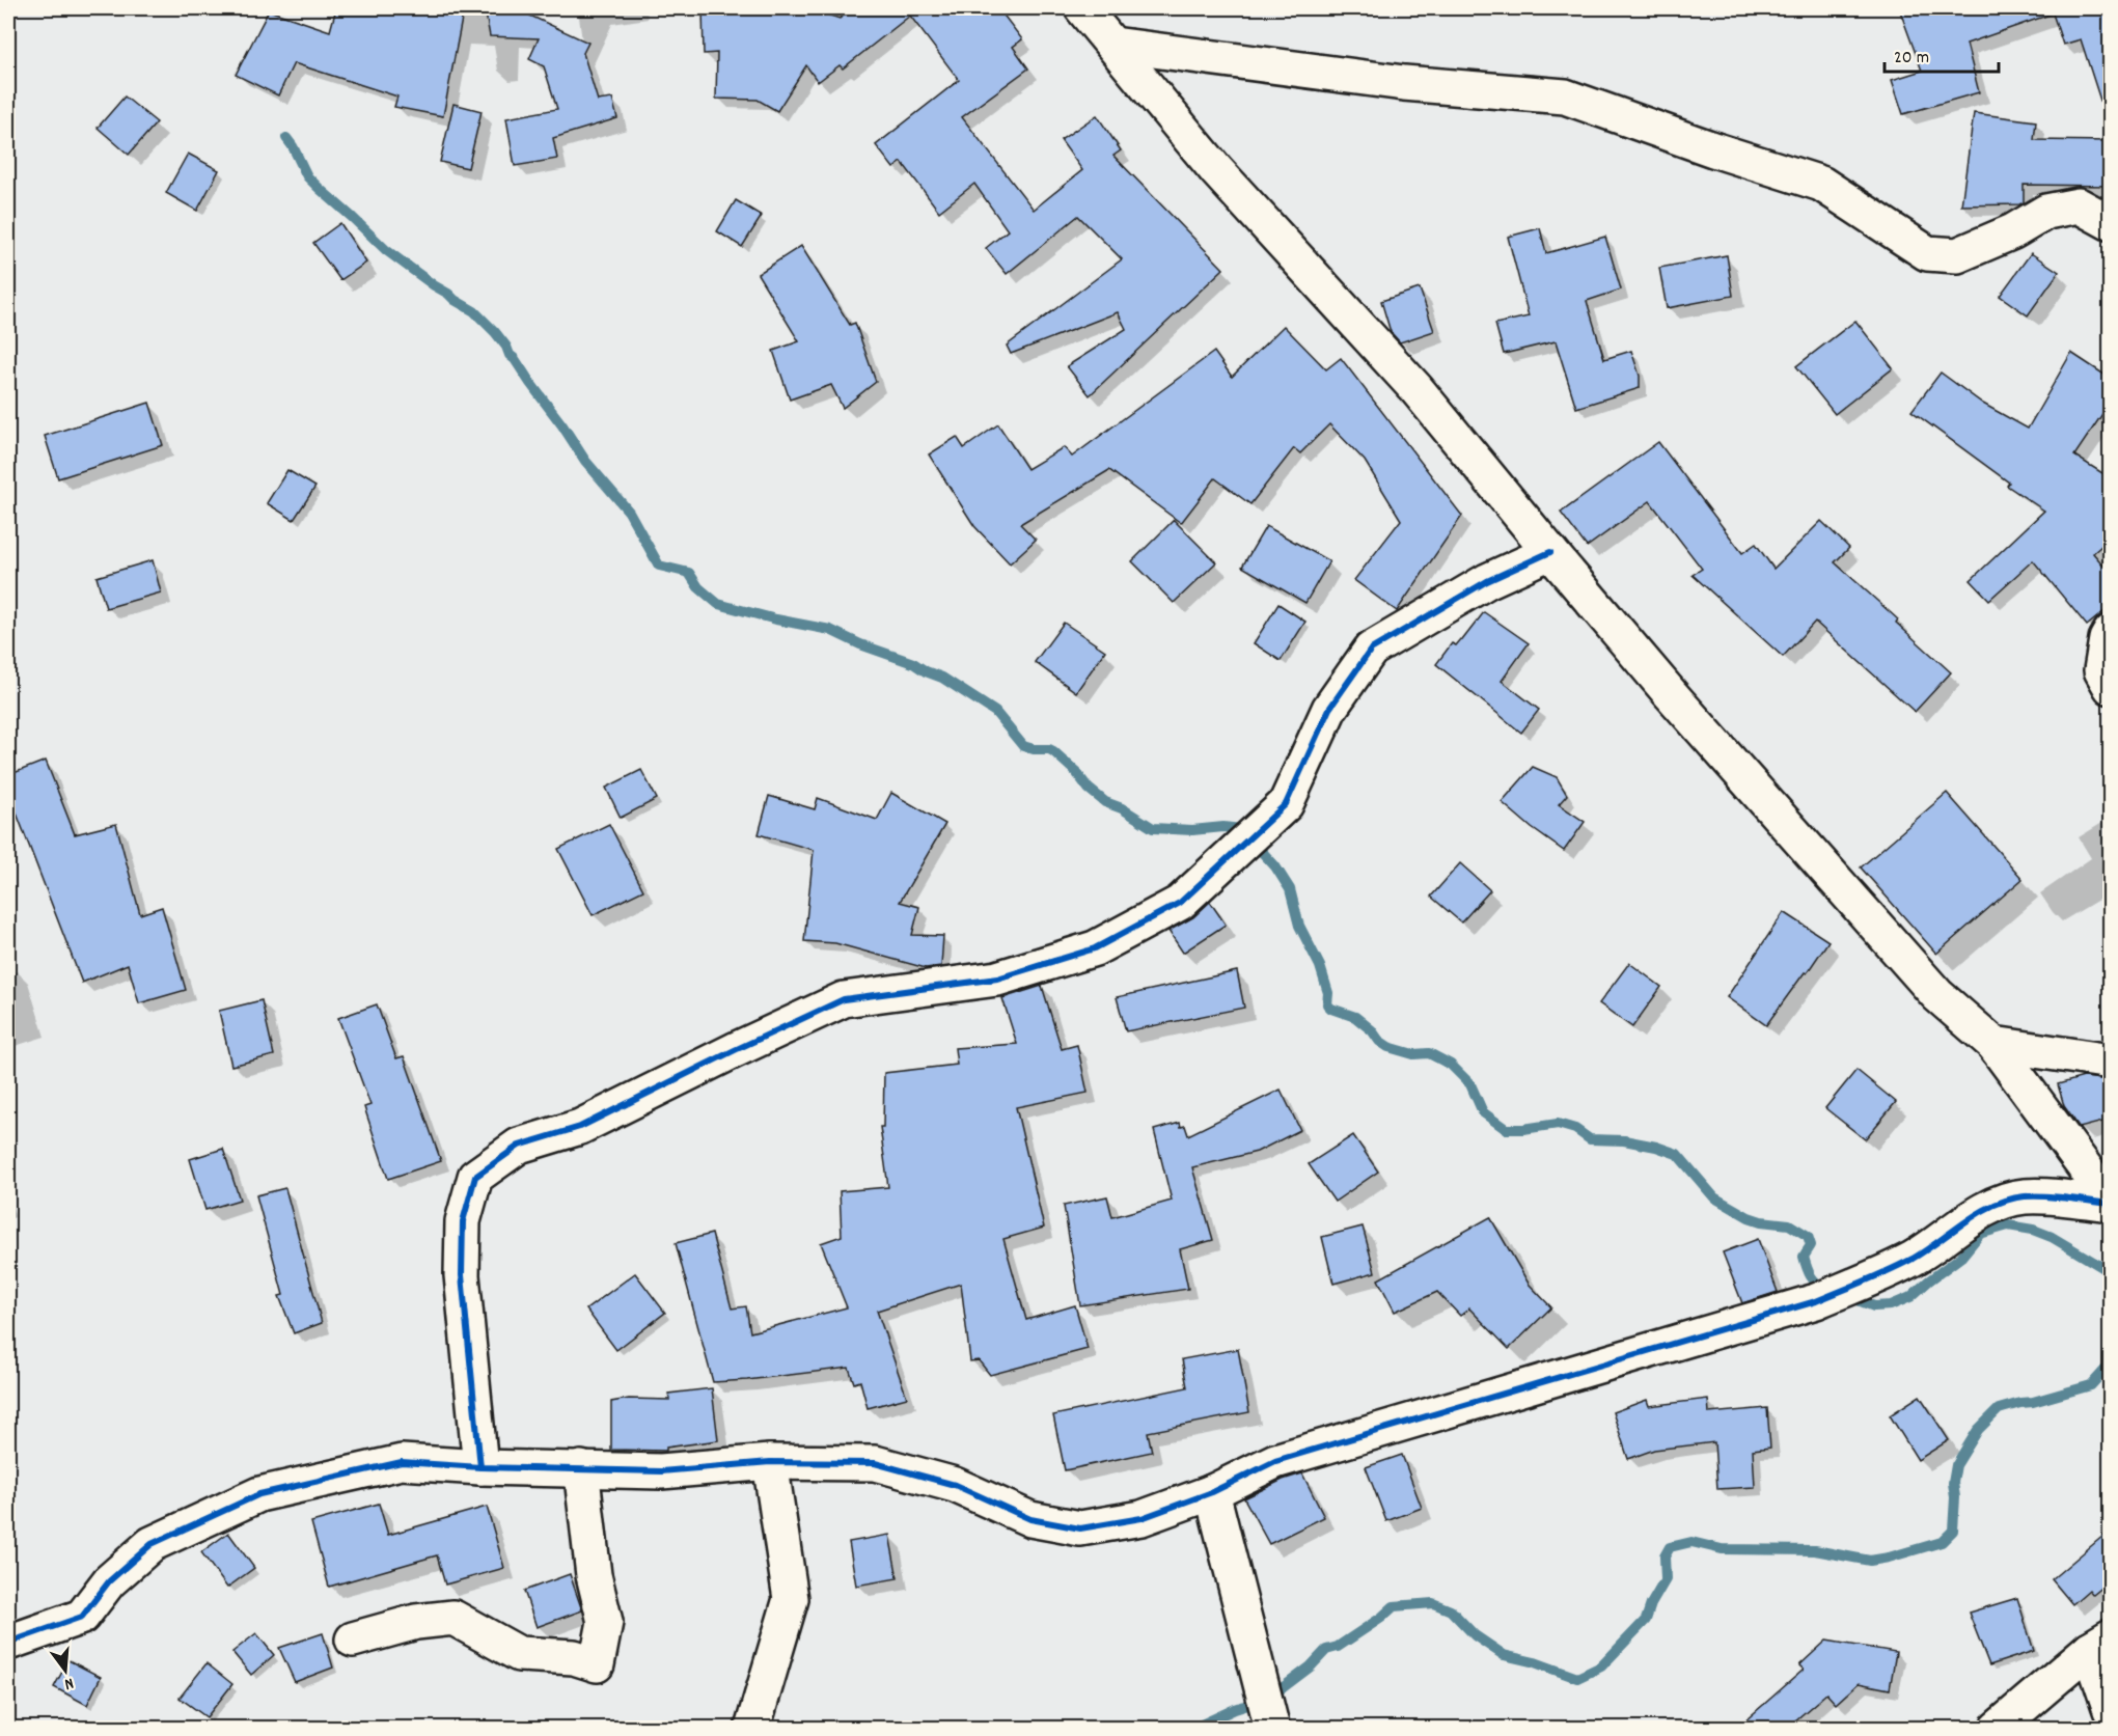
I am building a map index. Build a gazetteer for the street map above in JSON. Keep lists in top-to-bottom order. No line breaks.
{"scale_bar":"20 m","north":"bottom"}
